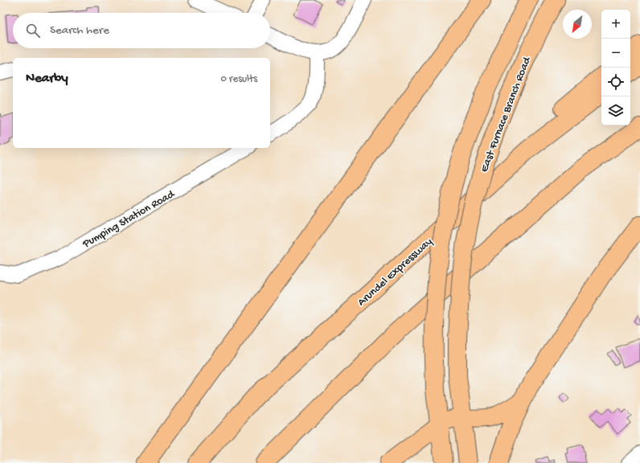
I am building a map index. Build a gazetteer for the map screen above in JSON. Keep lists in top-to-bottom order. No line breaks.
{"streets":{"main road":["East Furnace Branch Road","Arundel Expressway"],"street":["Pumping Station Road"]},"north":"bottom left","page":{"map_buttons":["+","−"],"search":"Search here","heading":["Nearby","0 results"]}}
